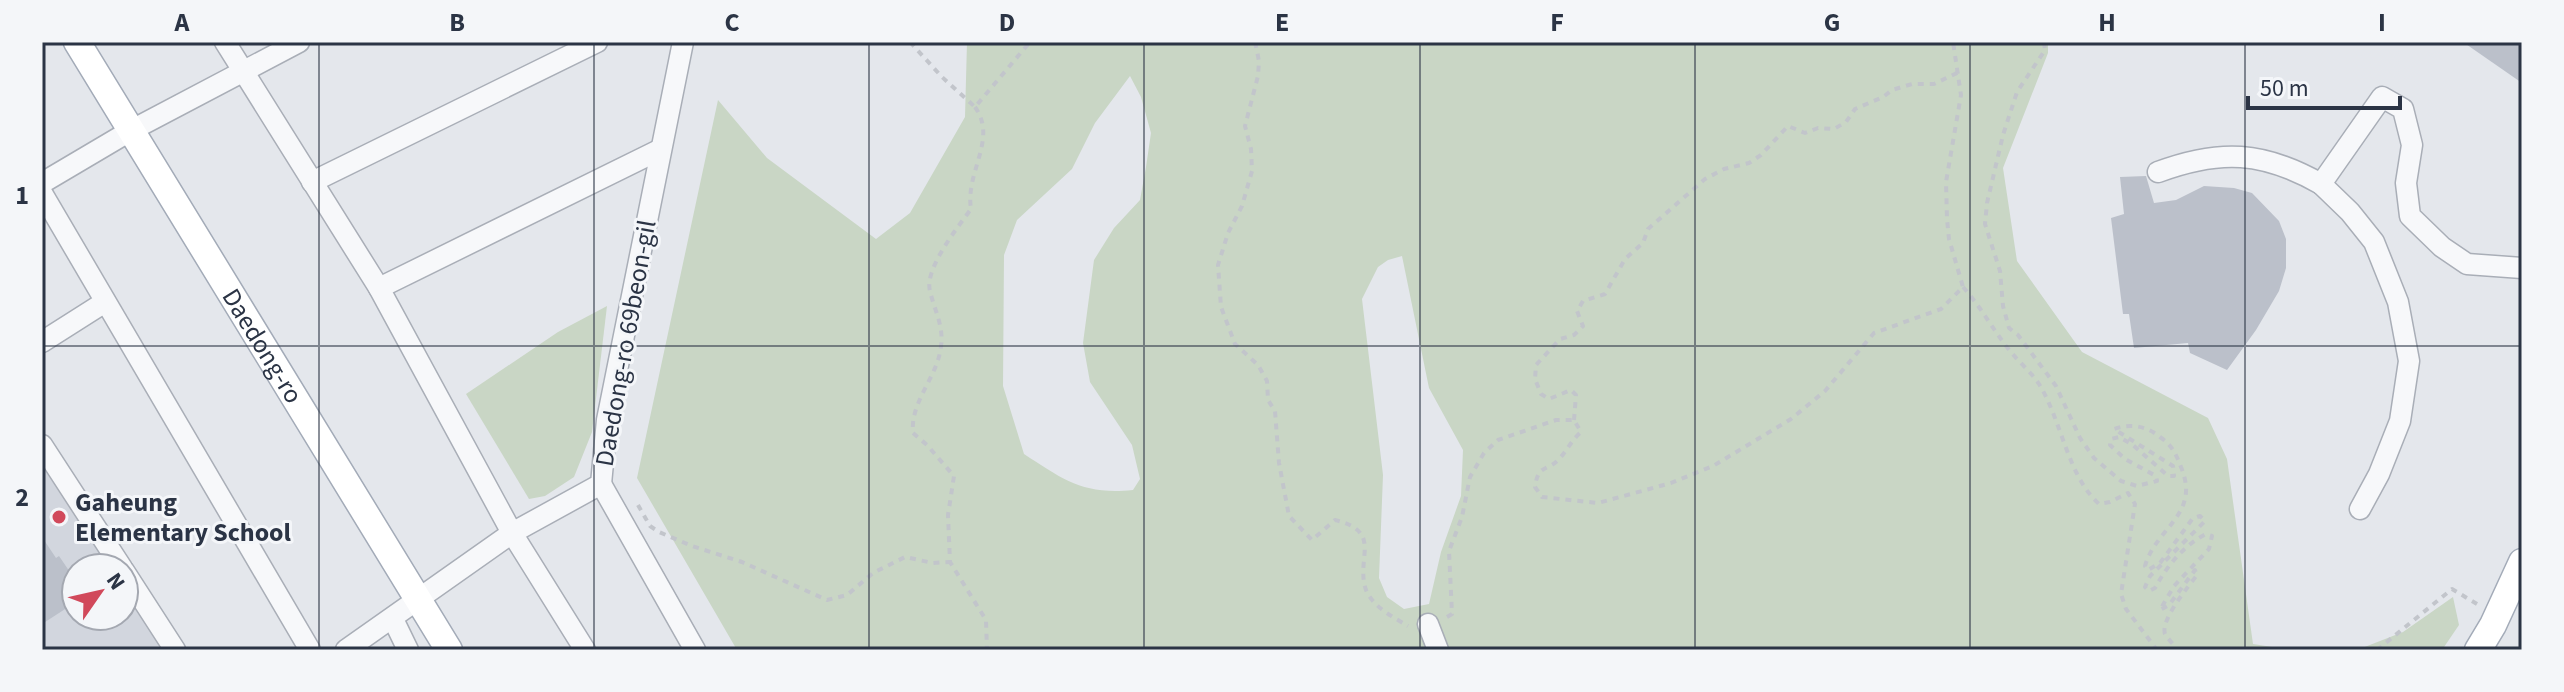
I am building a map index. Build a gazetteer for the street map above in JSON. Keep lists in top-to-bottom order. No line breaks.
{"streets":{"main road":["Daedong-ro"],"street":["Daedong-ro 69beon-gil"]},"crossings":[["Daedong-ro 69beon-gil","Daedong-ro"]],"places":["Gaheung Elementary School"],"scale_bar":"50 m","north":"top right","grid":{"columns":["A","B","C","D","E","F","G","H","I"],"rows":["1","2"]}}
